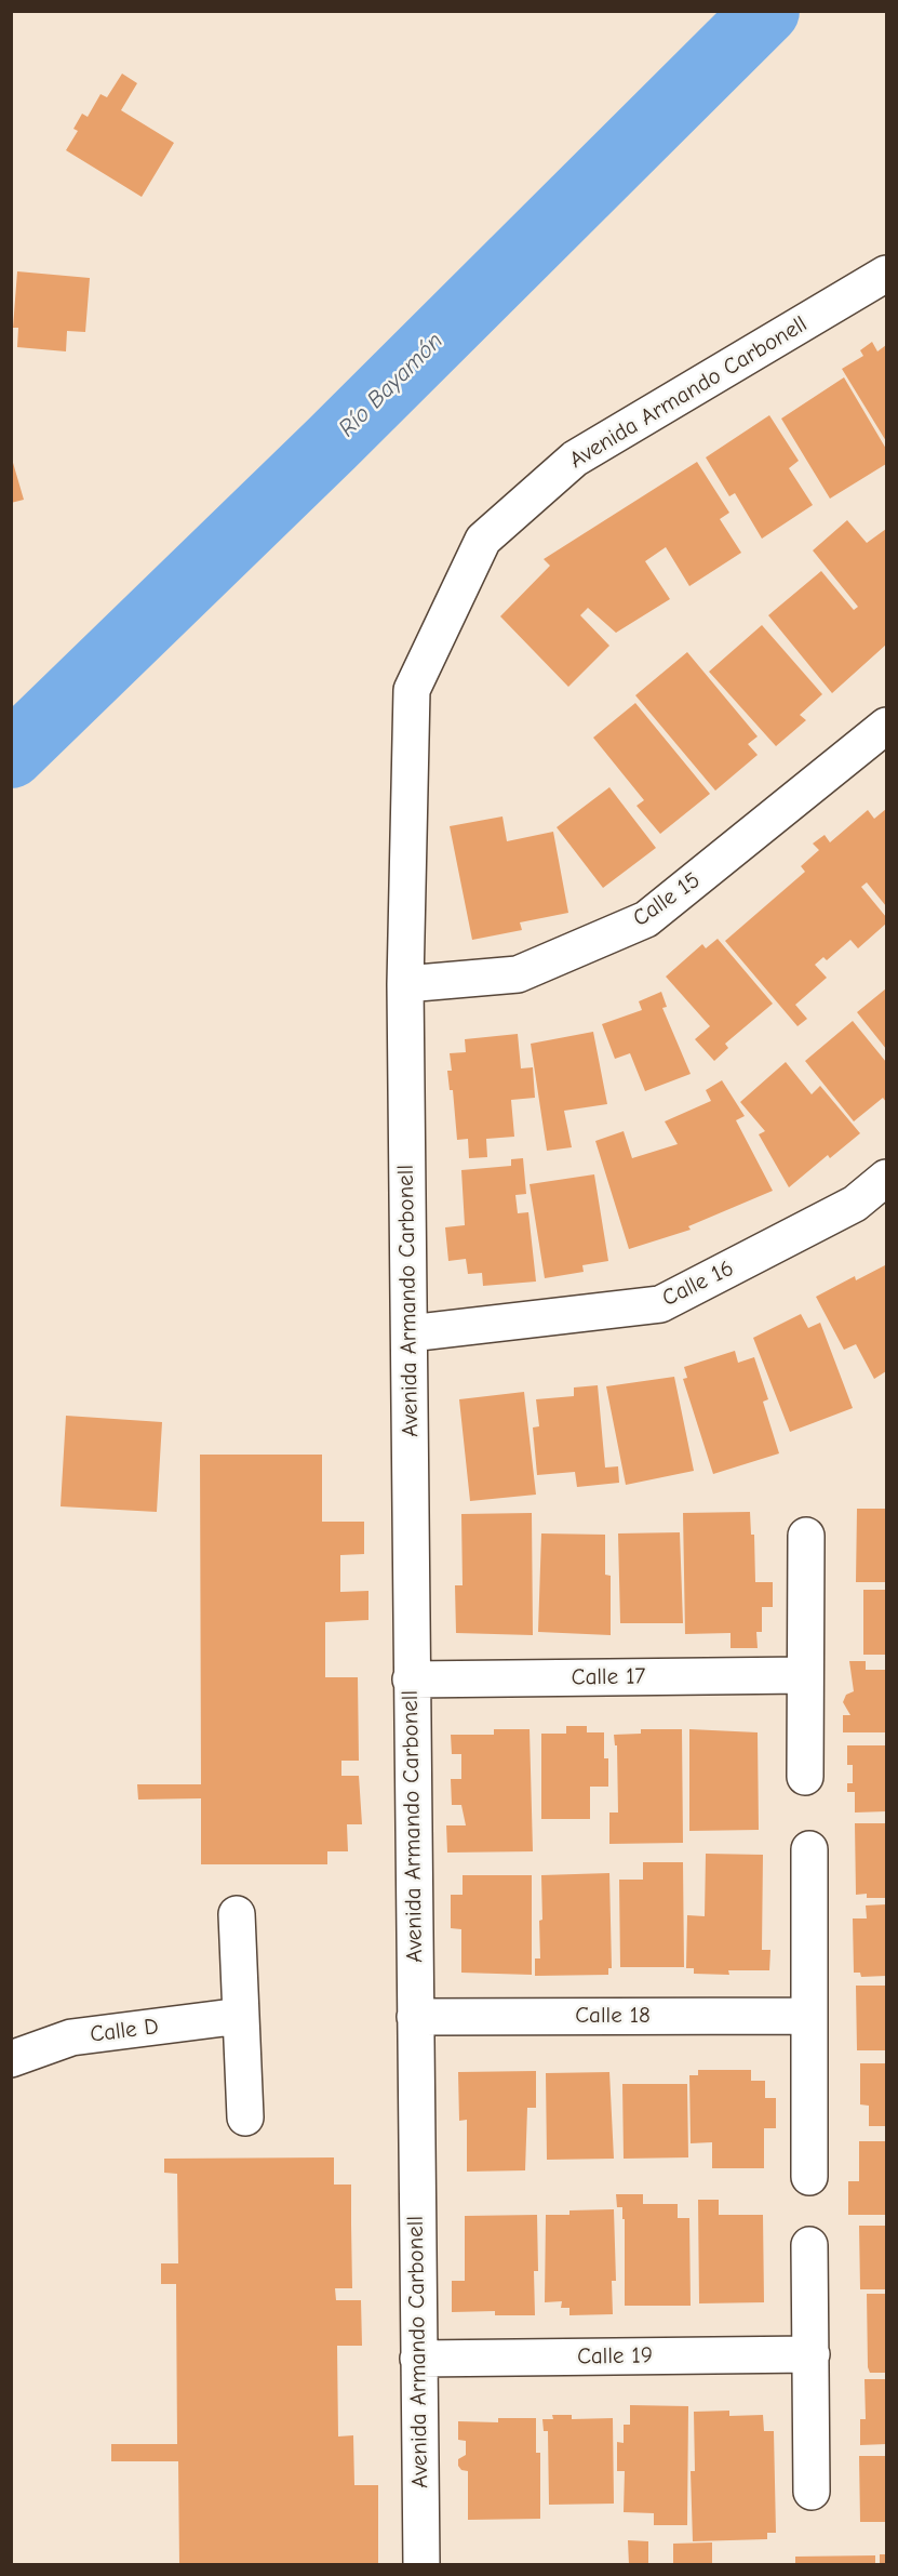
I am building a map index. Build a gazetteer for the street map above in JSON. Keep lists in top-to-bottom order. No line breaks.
{"streets":{"street":["Avenida Armando Carbonell","Calle 15","Calle 16","Calle 17","Calle 18","Calle D","Calle 19"]},"crossings":[["Avenida Armando Carbonell","Calle 15"],["Avenida Armando Carbonell","Calle 16"],["Avenida Armando Carbonell","Calle 17"],["Avenida Armando Carbonell","Calle 18"],["Avenida Armando Carbonell","Calle 19"]],"water":["Río Bayamón"]}
